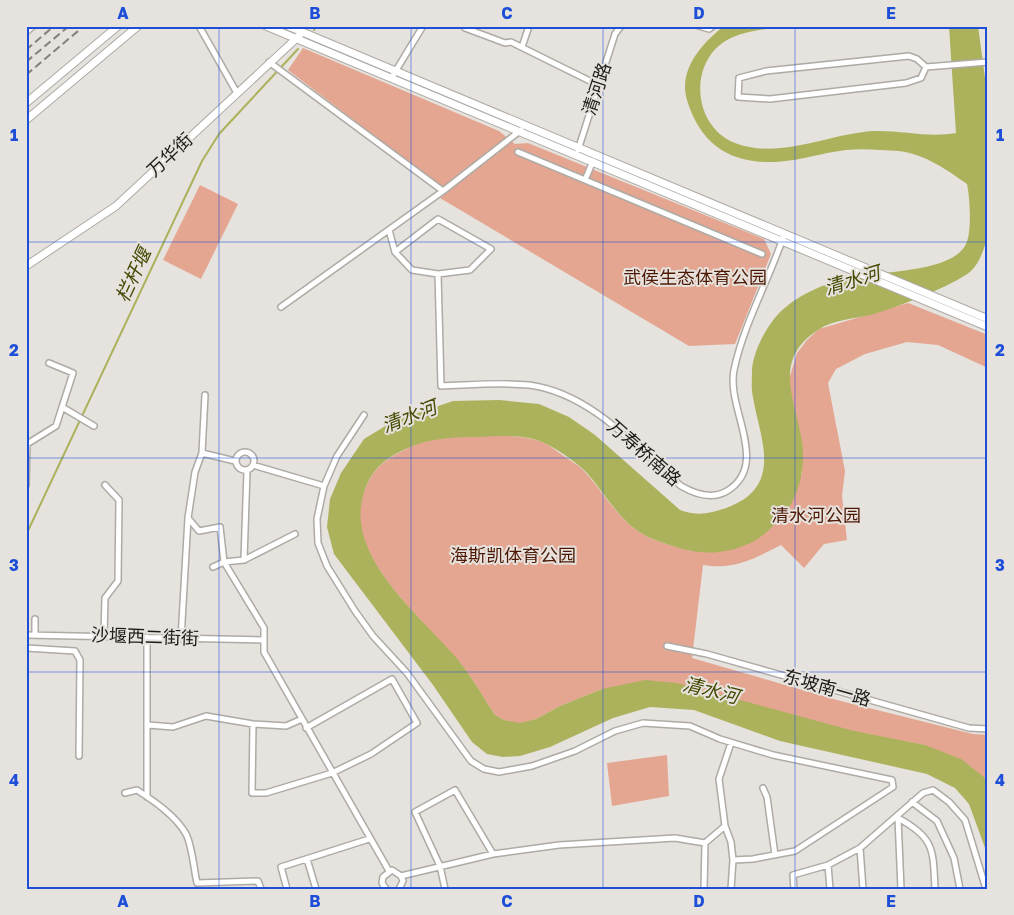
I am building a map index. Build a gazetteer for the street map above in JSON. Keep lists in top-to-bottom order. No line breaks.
{"streets":{"street":["清河路","万华街","万寿桥南路","沙堰西二街街","东坡南一路"]},"water":["栏杆堰","清水河"],"parks":["武侯生态体育公园","清水河公园","海斯凯体育公园"],"grid":{"columns":["A","B","C","D","E"],"rows":["1","2","3","4"]}}
